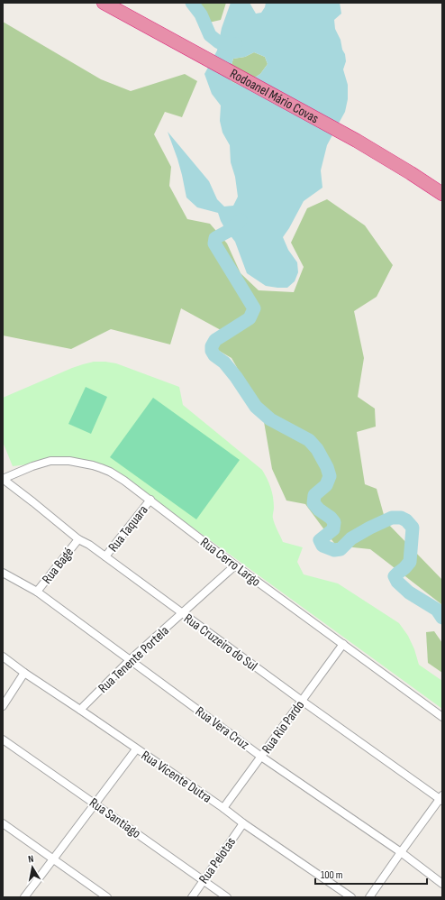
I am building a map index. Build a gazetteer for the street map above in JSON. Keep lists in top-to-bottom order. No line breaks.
{"streets":{"highway":["Rodoanel Mário Covas"],"street":["Rua Taquara","Rua Cerro Largo","Rua Bagé","Rua Cruzeiro do Sul","Rua Tenente Portela","Rua Rio Pardo","Rua Vera Cruz","Rua Vicente Dutra","Rua Santiago","Rua Pelotas"]},"crossings":[["Rua Taquara","Rua Cerro Largo"],["Rua Taquara","Rua Cruzeiro do Sul"],["Rua Cerro Largo","Rua Cruzeiro do Sul"],["Rua Cerro Largo","Rua Tenente Portela"],["Rua Cerro Largo","Rua Rio Pardo"],["Rua Bagé","Rua Cruzeiro do Sul"],["Rua Bagé","Rua Vera Cruz"],["Rua Cruzeiro do Sul","Rua Tenente Portela"],["Rua Cruzeiro do Sul","Rua Rio Pardo"],["Rua Tenente Portela","Rua Vera Cruz"],["Rua Tenente Portela","Rua Vicente Dutra"],["Rua Rio Pardo","Rua Vera Cruz"],["Rua Rio Pardo","Rua Vicente Dutra"],["Rua Vicente Dutra","Rua Pelotas"],["Rua Santiago","Rua Pelotas"]],"scale_bar":"100 m","north":"top"}
